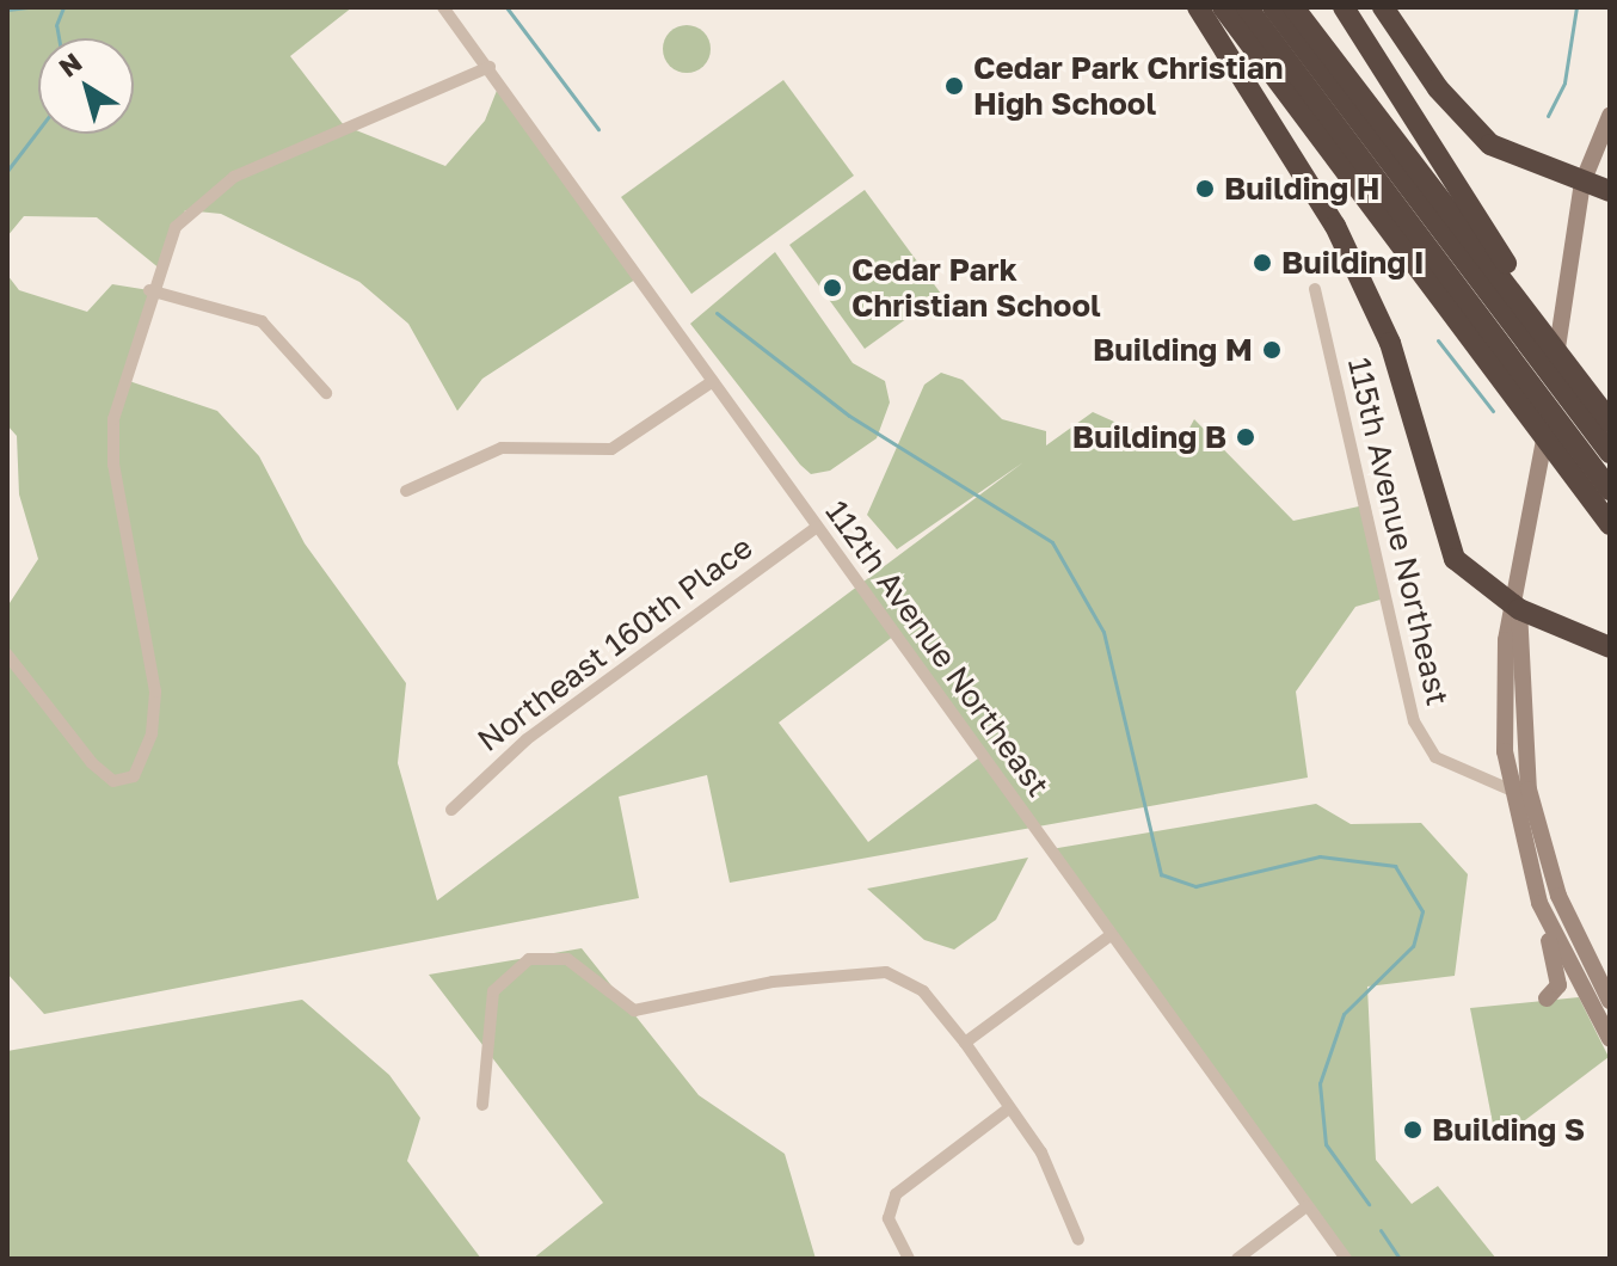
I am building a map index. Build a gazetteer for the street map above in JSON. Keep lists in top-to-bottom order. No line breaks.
{"streets":{"street":["115th Avenue Northeast","Northeast 160th Place","112th Avenue Northeast"]},"crossings":[["Northeast 160th Place","112th Avenue Northeast"]],"places":["Cedar Park Christian High School","Building H","Building I","Cedar Park Christian School","Building M","Building B","Building S"],"north":"top left"}
